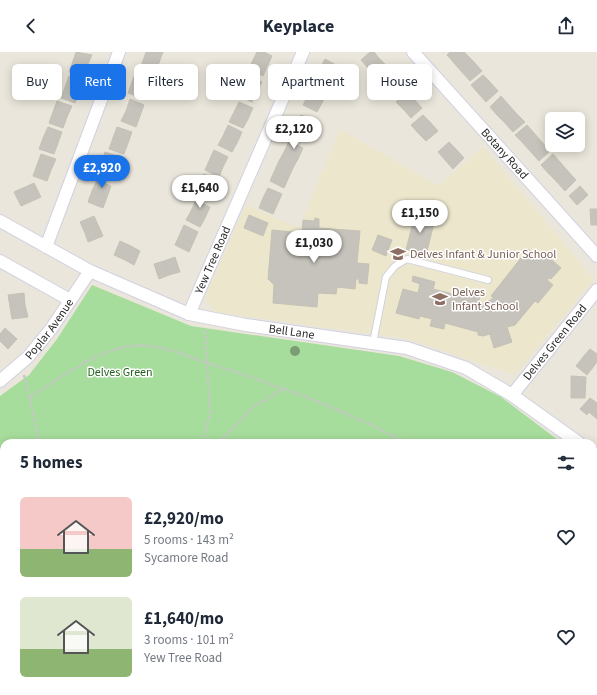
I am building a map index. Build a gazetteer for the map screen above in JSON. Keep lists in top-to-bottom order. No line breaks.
{"streets":{"street":["Botany Road","Yew Tree Road","Poplar Avenue","Bell Lane","Delves Green Road"]},"crossings":[["Yew Tree Road","Bell Lane"],["Poplar Avenue","Bell Lane"],["Bell Lane","Delves Green Road"]],"parks":["Delves Green"],"places":{"school or university":["Delves Infant & Junior School","Delves Infant School"]},"page":{"header":"Keyplace","chip":["Buy","Rent","Filters","New","Apartment","House"],"price":["£2,120","£2,920","£1,640","£1,150","£1,030"],"heading":"5 homes","list":[{"name":"£2,920/mo","note":"5 rooms · 143 m² · Sycamore Road"},{"name":"£1,640/mo","note":"3 rooms · 101 m² · Yew Tree Road"}]}}
